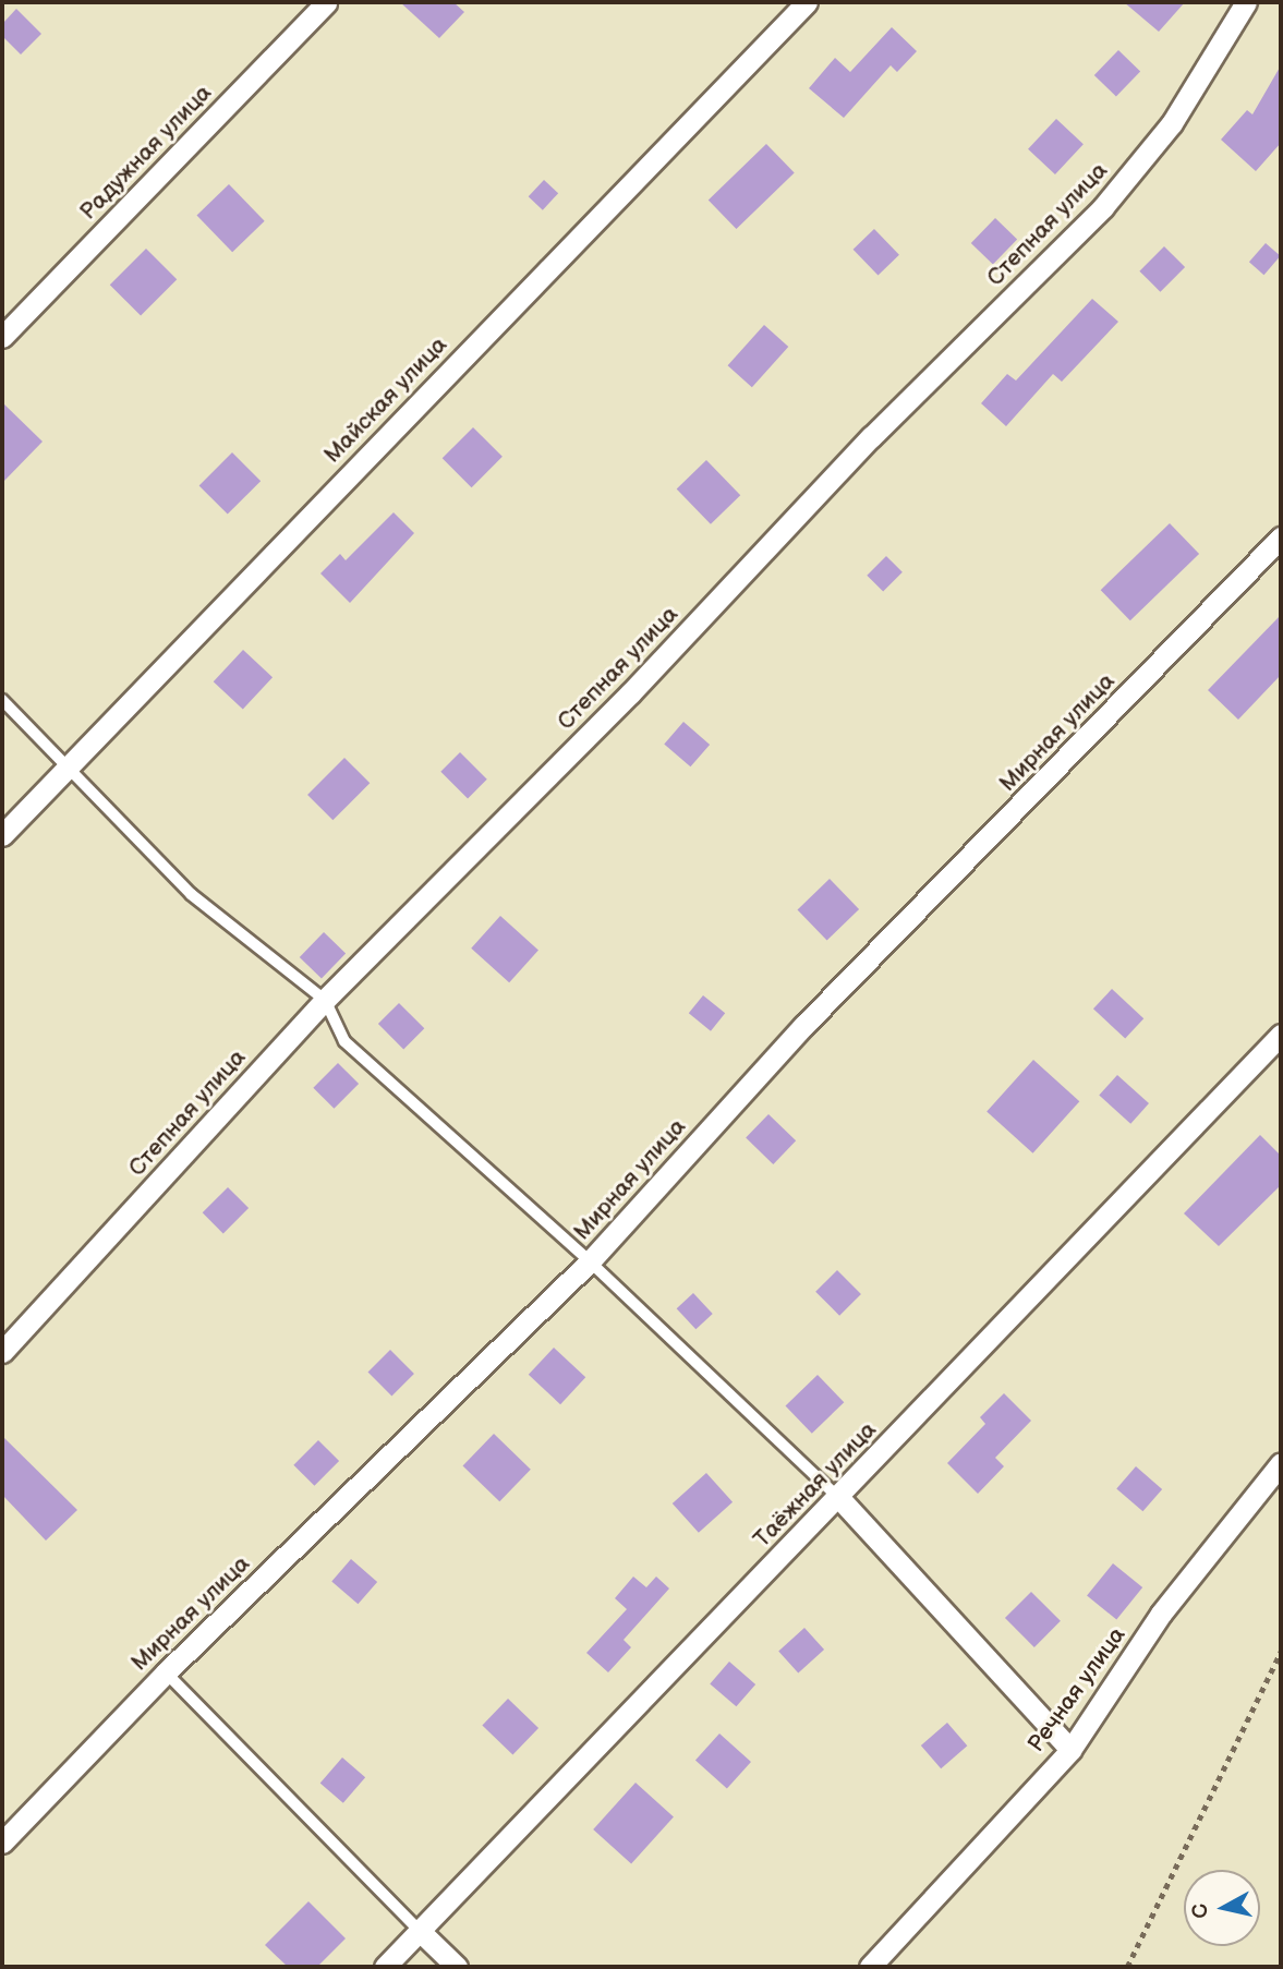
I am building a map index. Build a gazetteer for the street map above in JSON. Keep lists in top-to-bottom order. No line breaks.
{"streets":{"street":["Радужная улица","Степная улица","Майская улица","Мирная улица","Таёжная улица","Речная улица"]},"north":"left"}
